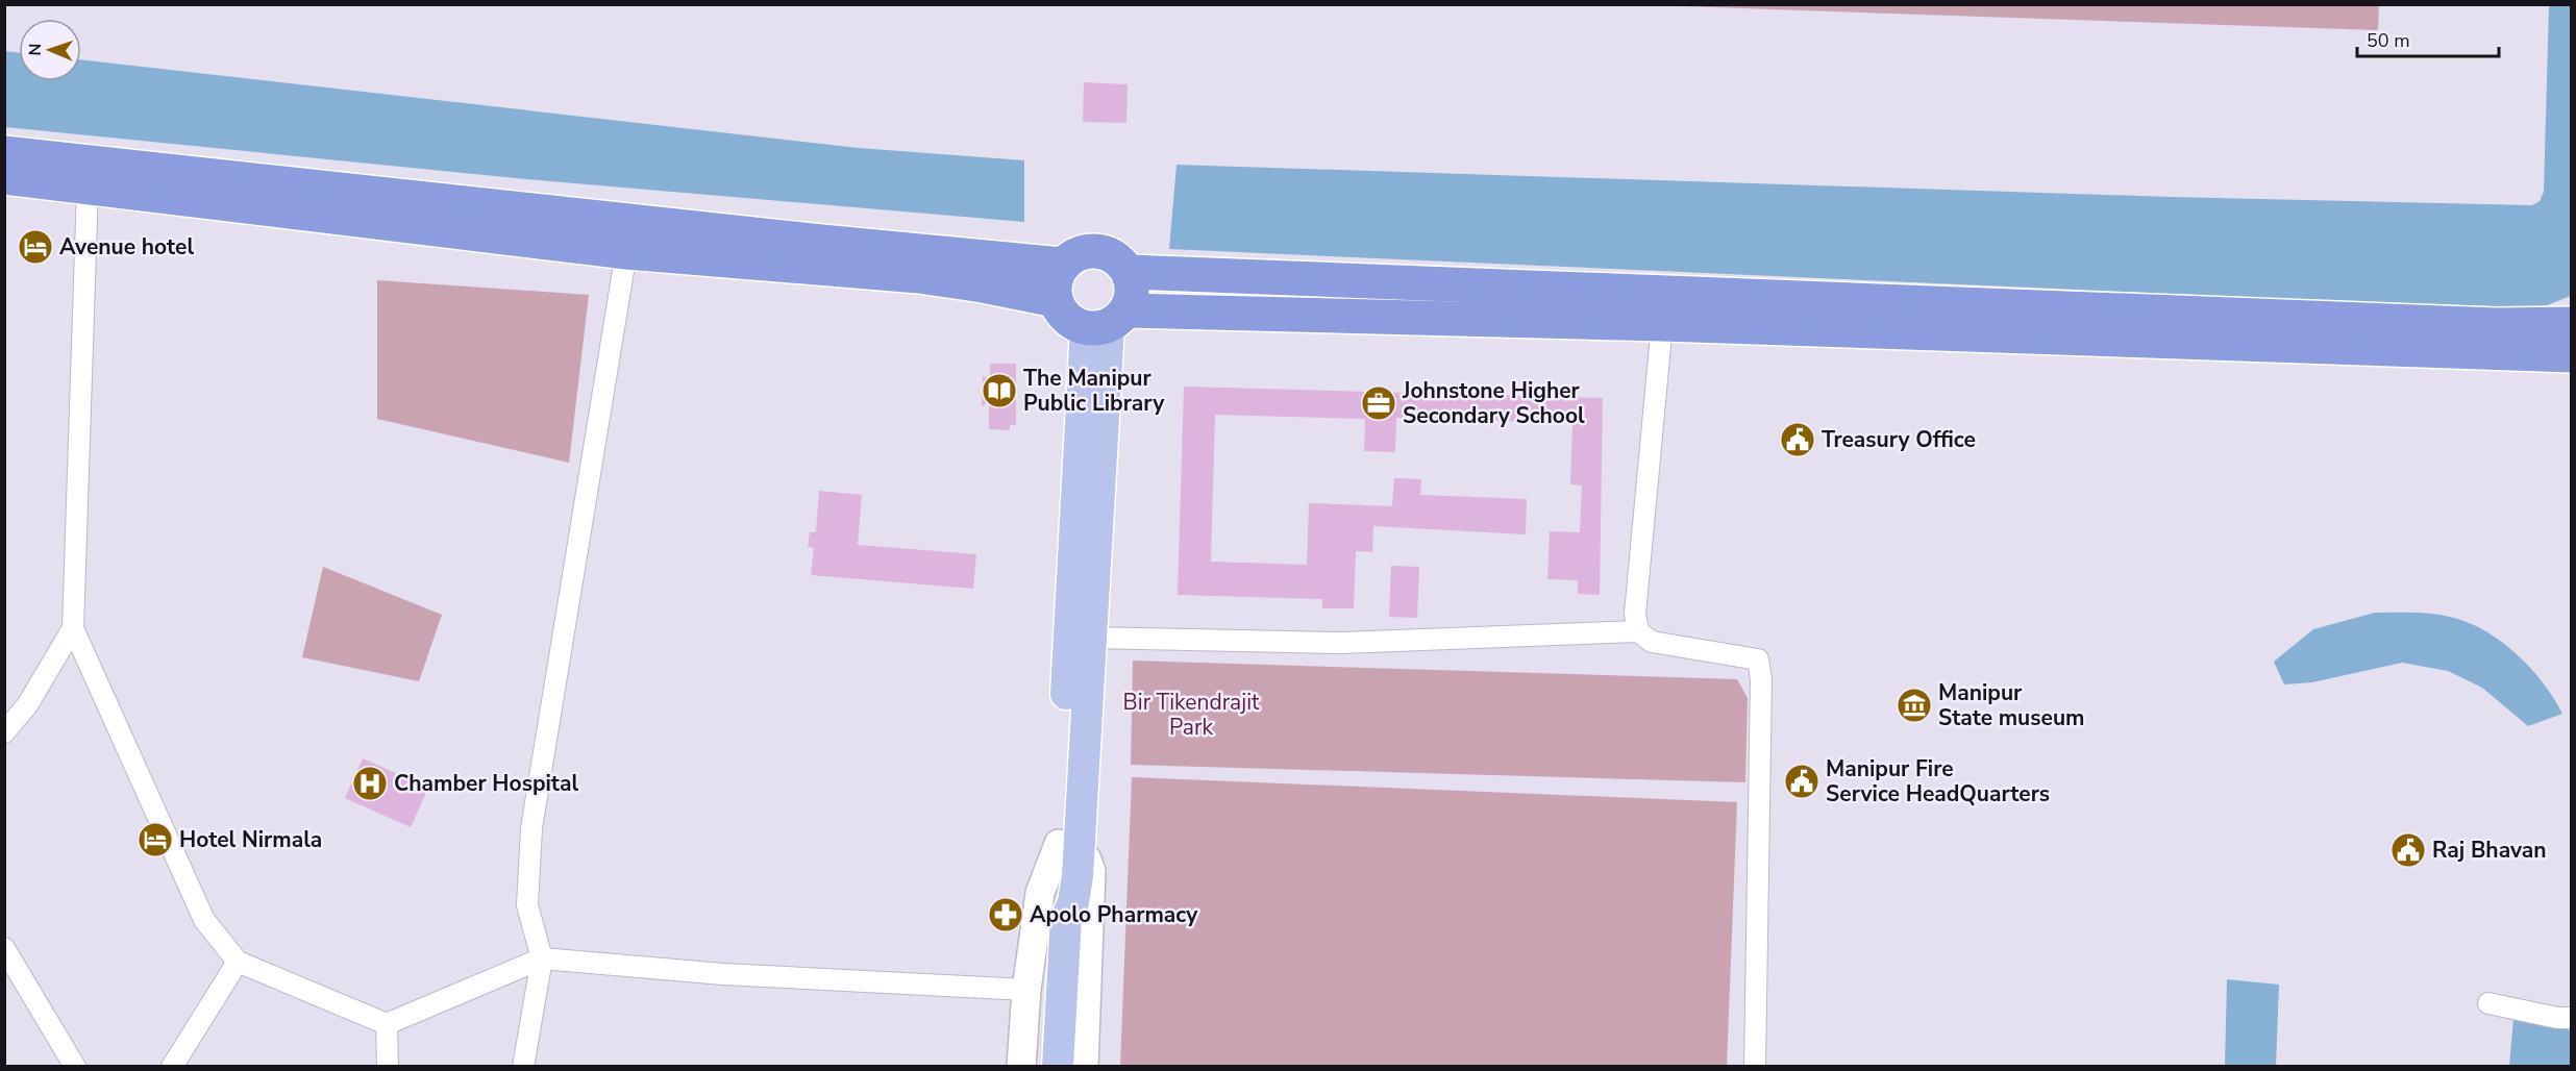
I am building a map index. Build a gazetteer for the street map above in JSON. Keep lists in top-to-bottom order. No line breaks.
{"parks":["Bir Tikendrajit Park"],"places":{"hotel":["Avenue hotel","Hotel Nirmala"],"library":["The Manipur Public Library"],"office":["Johnstone Higher Secondary School"],"public building":["Treasury Office","Manipur Fire Service HeadQuarters","Raj Bhavan"],"museum":["Manipur State museum"],"hospital":["Chamber Hospital"],"pharmacy":["Apolo Pharmacy"]},"scale_bar":"50 m","north":"left"}
